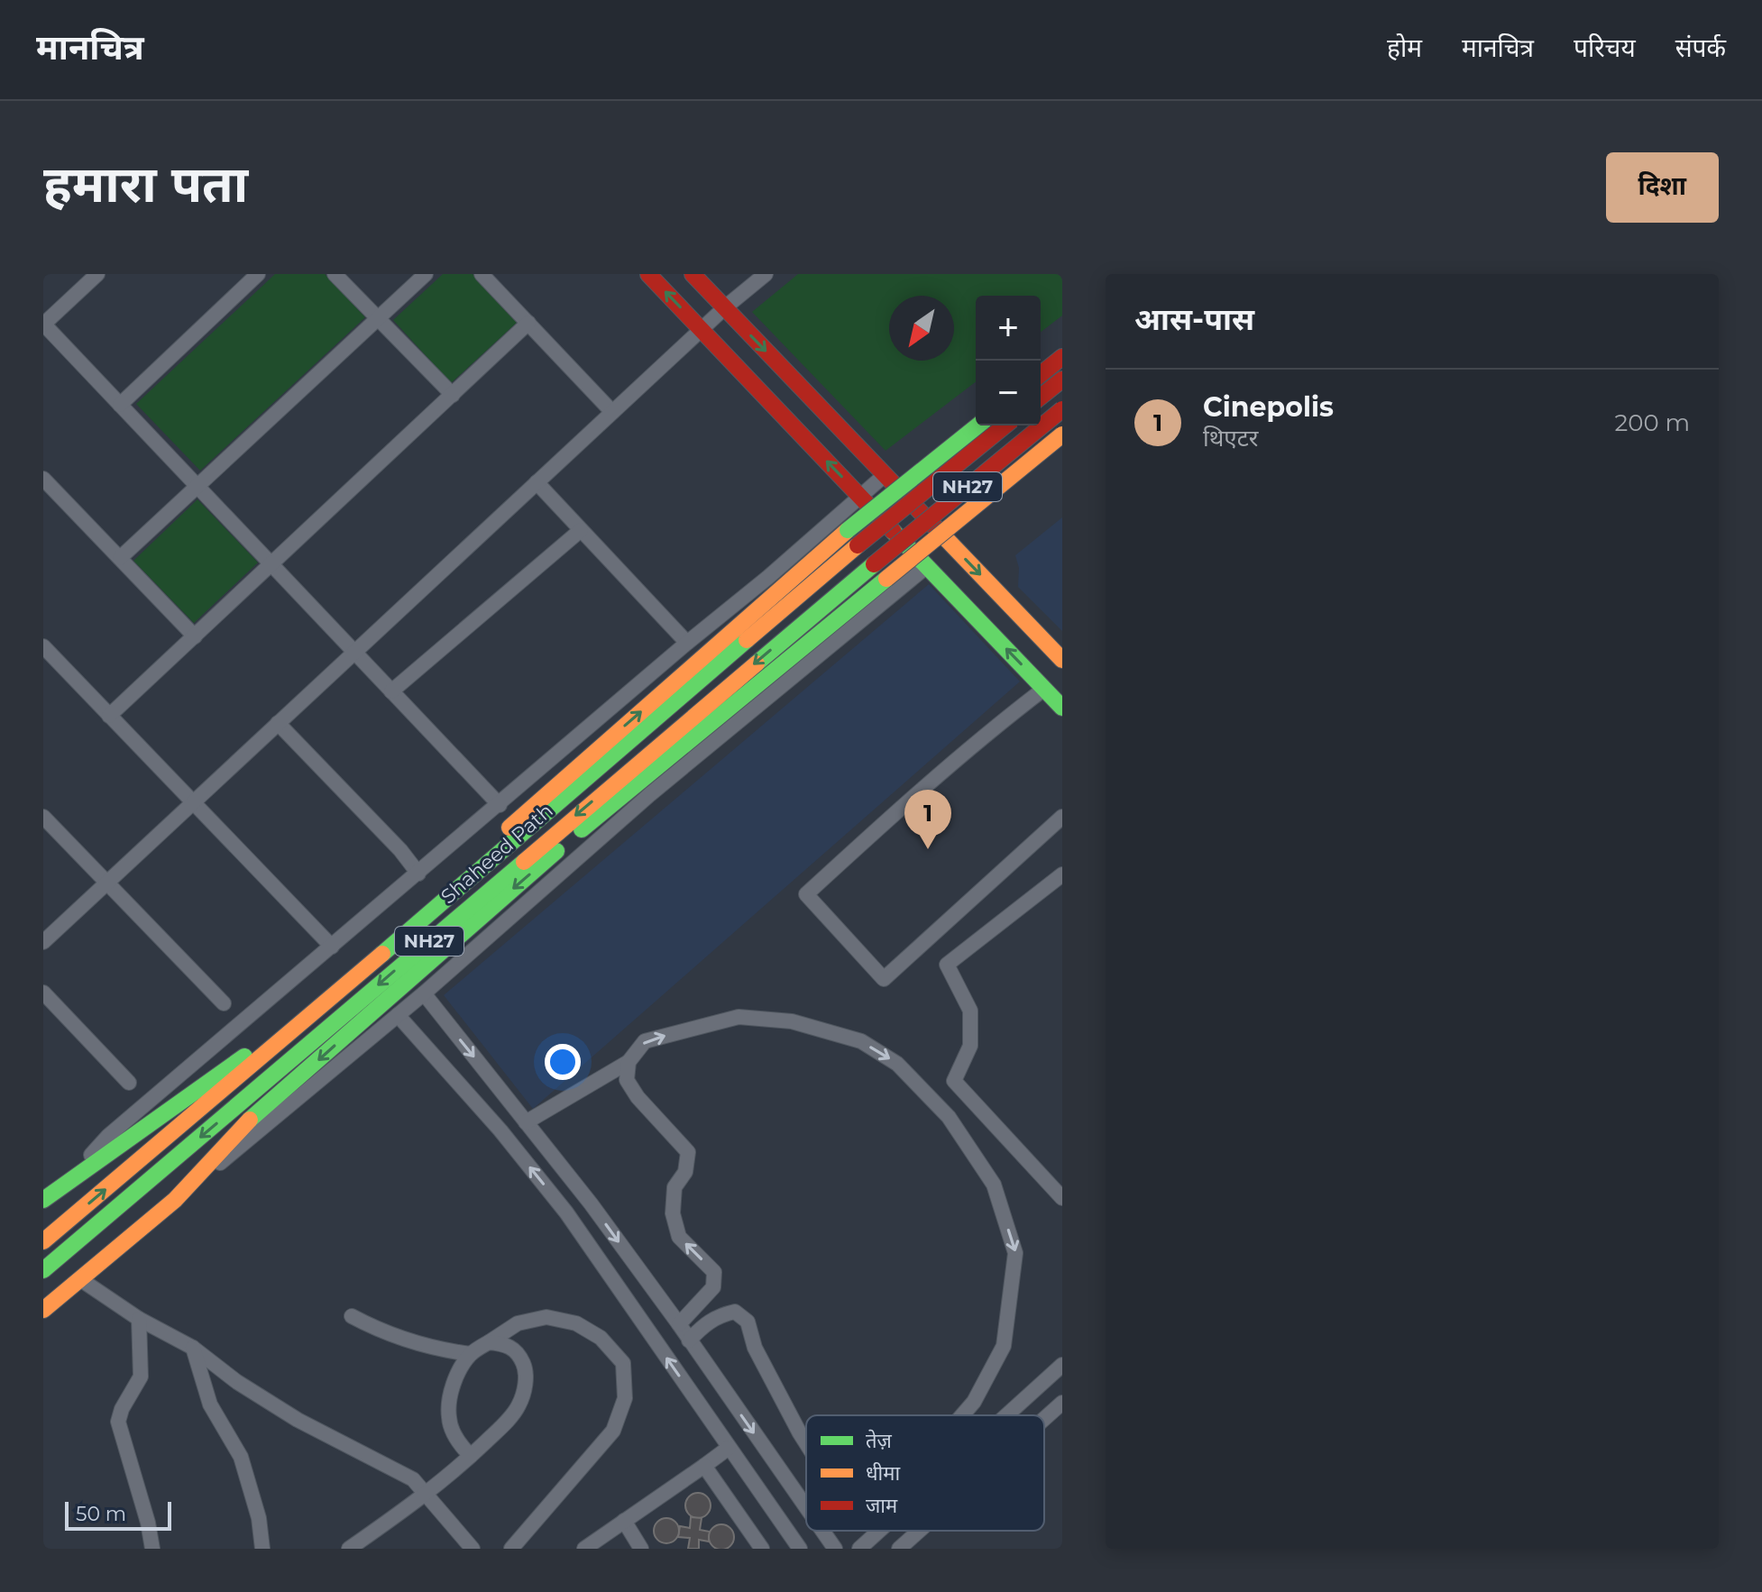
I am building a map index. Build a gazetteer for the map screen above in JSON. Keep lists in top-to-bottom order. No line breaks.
{"streets":{"main road":["NH27","Shaheed Path"]},"crossings":[["NH27","Shaheed Path"]],"legend":["तेज़","धीमा","जाम"],"scale_bar":"50 m","north":"bottom left","page":{"header":"मानचित्र","nav":["होम","मानचित्र","परिचय","संपर्क"],"buttons":"दिशा","title":"हमारा पता","heading":"आस-पास","map_buttons":["+","−"],"list":[{"mark":"1","name":"Cinepolis","note":"थिएटर","value":"200 m"}],"pins":"1","scale":"50 m"}}
